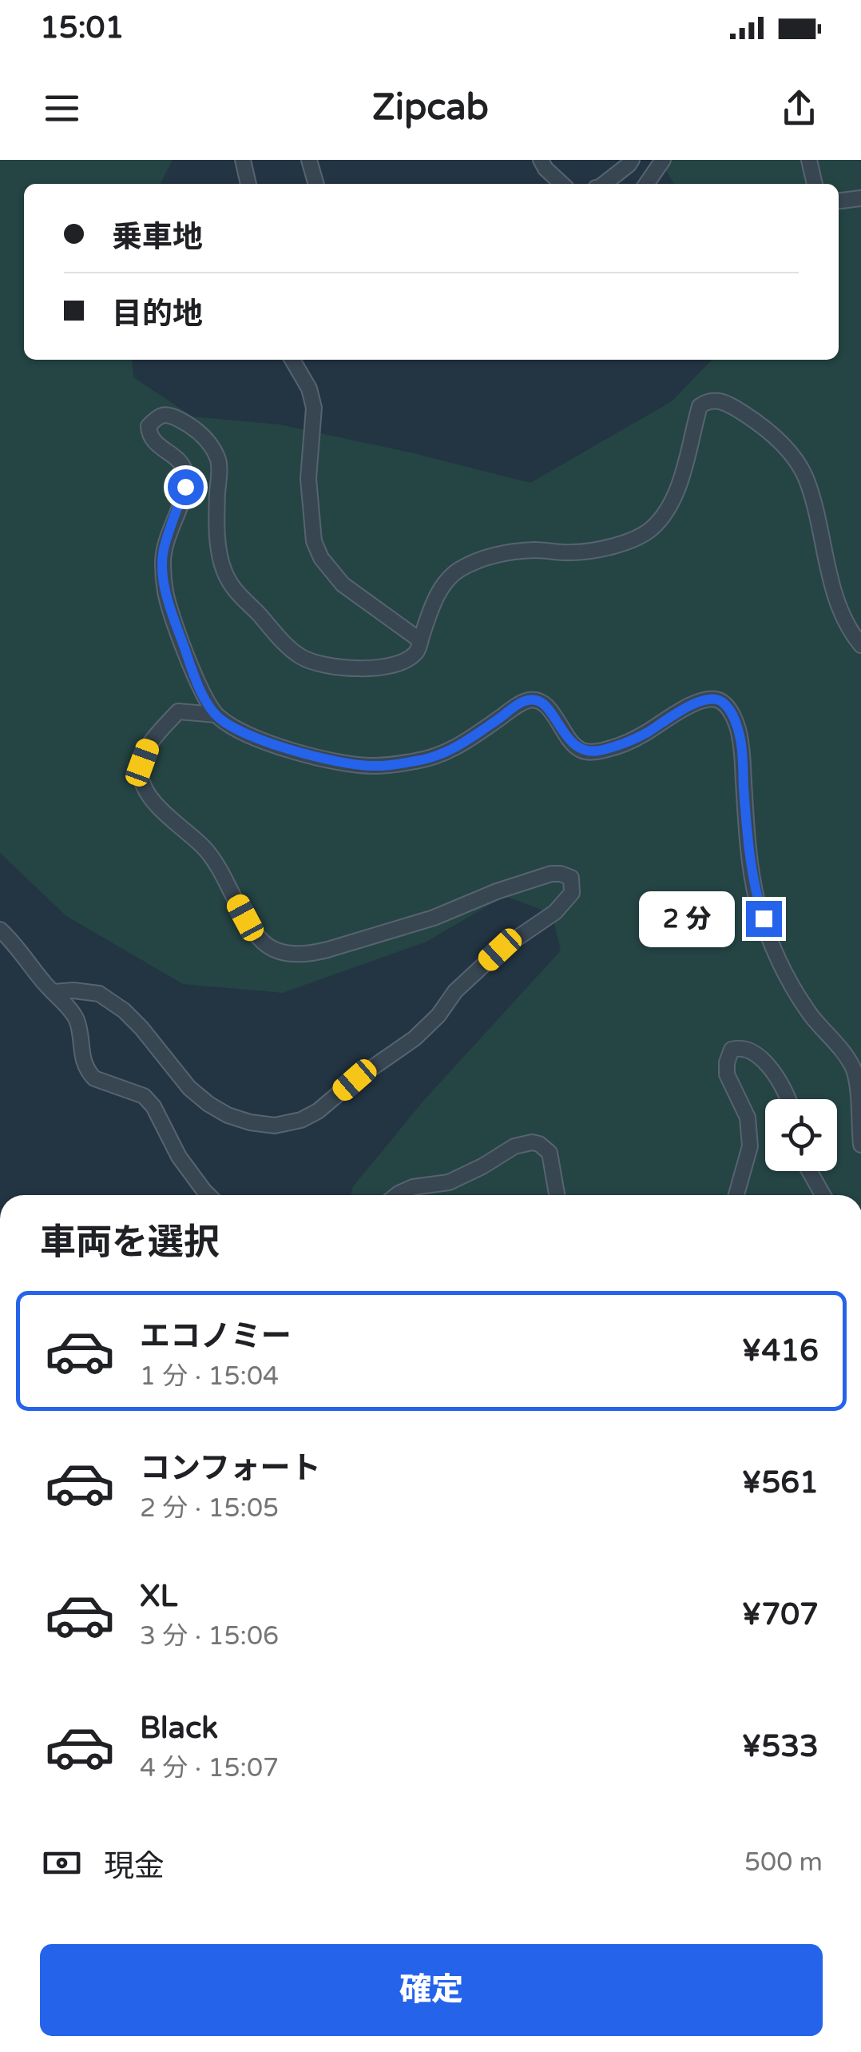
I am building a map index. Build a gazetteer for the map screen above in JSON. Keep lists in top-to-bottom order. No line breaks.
{"page":{"status":"15:01","header":"Zipcab","banner":["乗車地","目的地"],"bubble":"2 分","heading":"車両を選択","list":[{"name":"エコノミー","note":"1 分 · 15:04","value":"¥416"},{"name":"コンフォート","note":"2 分 · 15:05","value":"¥561"},{"name":"XL","note":"3 分 · 15:06","value":"¥707"},{"name":"Black","note":"4 分 · 15:07","value":"¥533"}],"pay":["現金","500 m"],"buttons":"確定"}}
